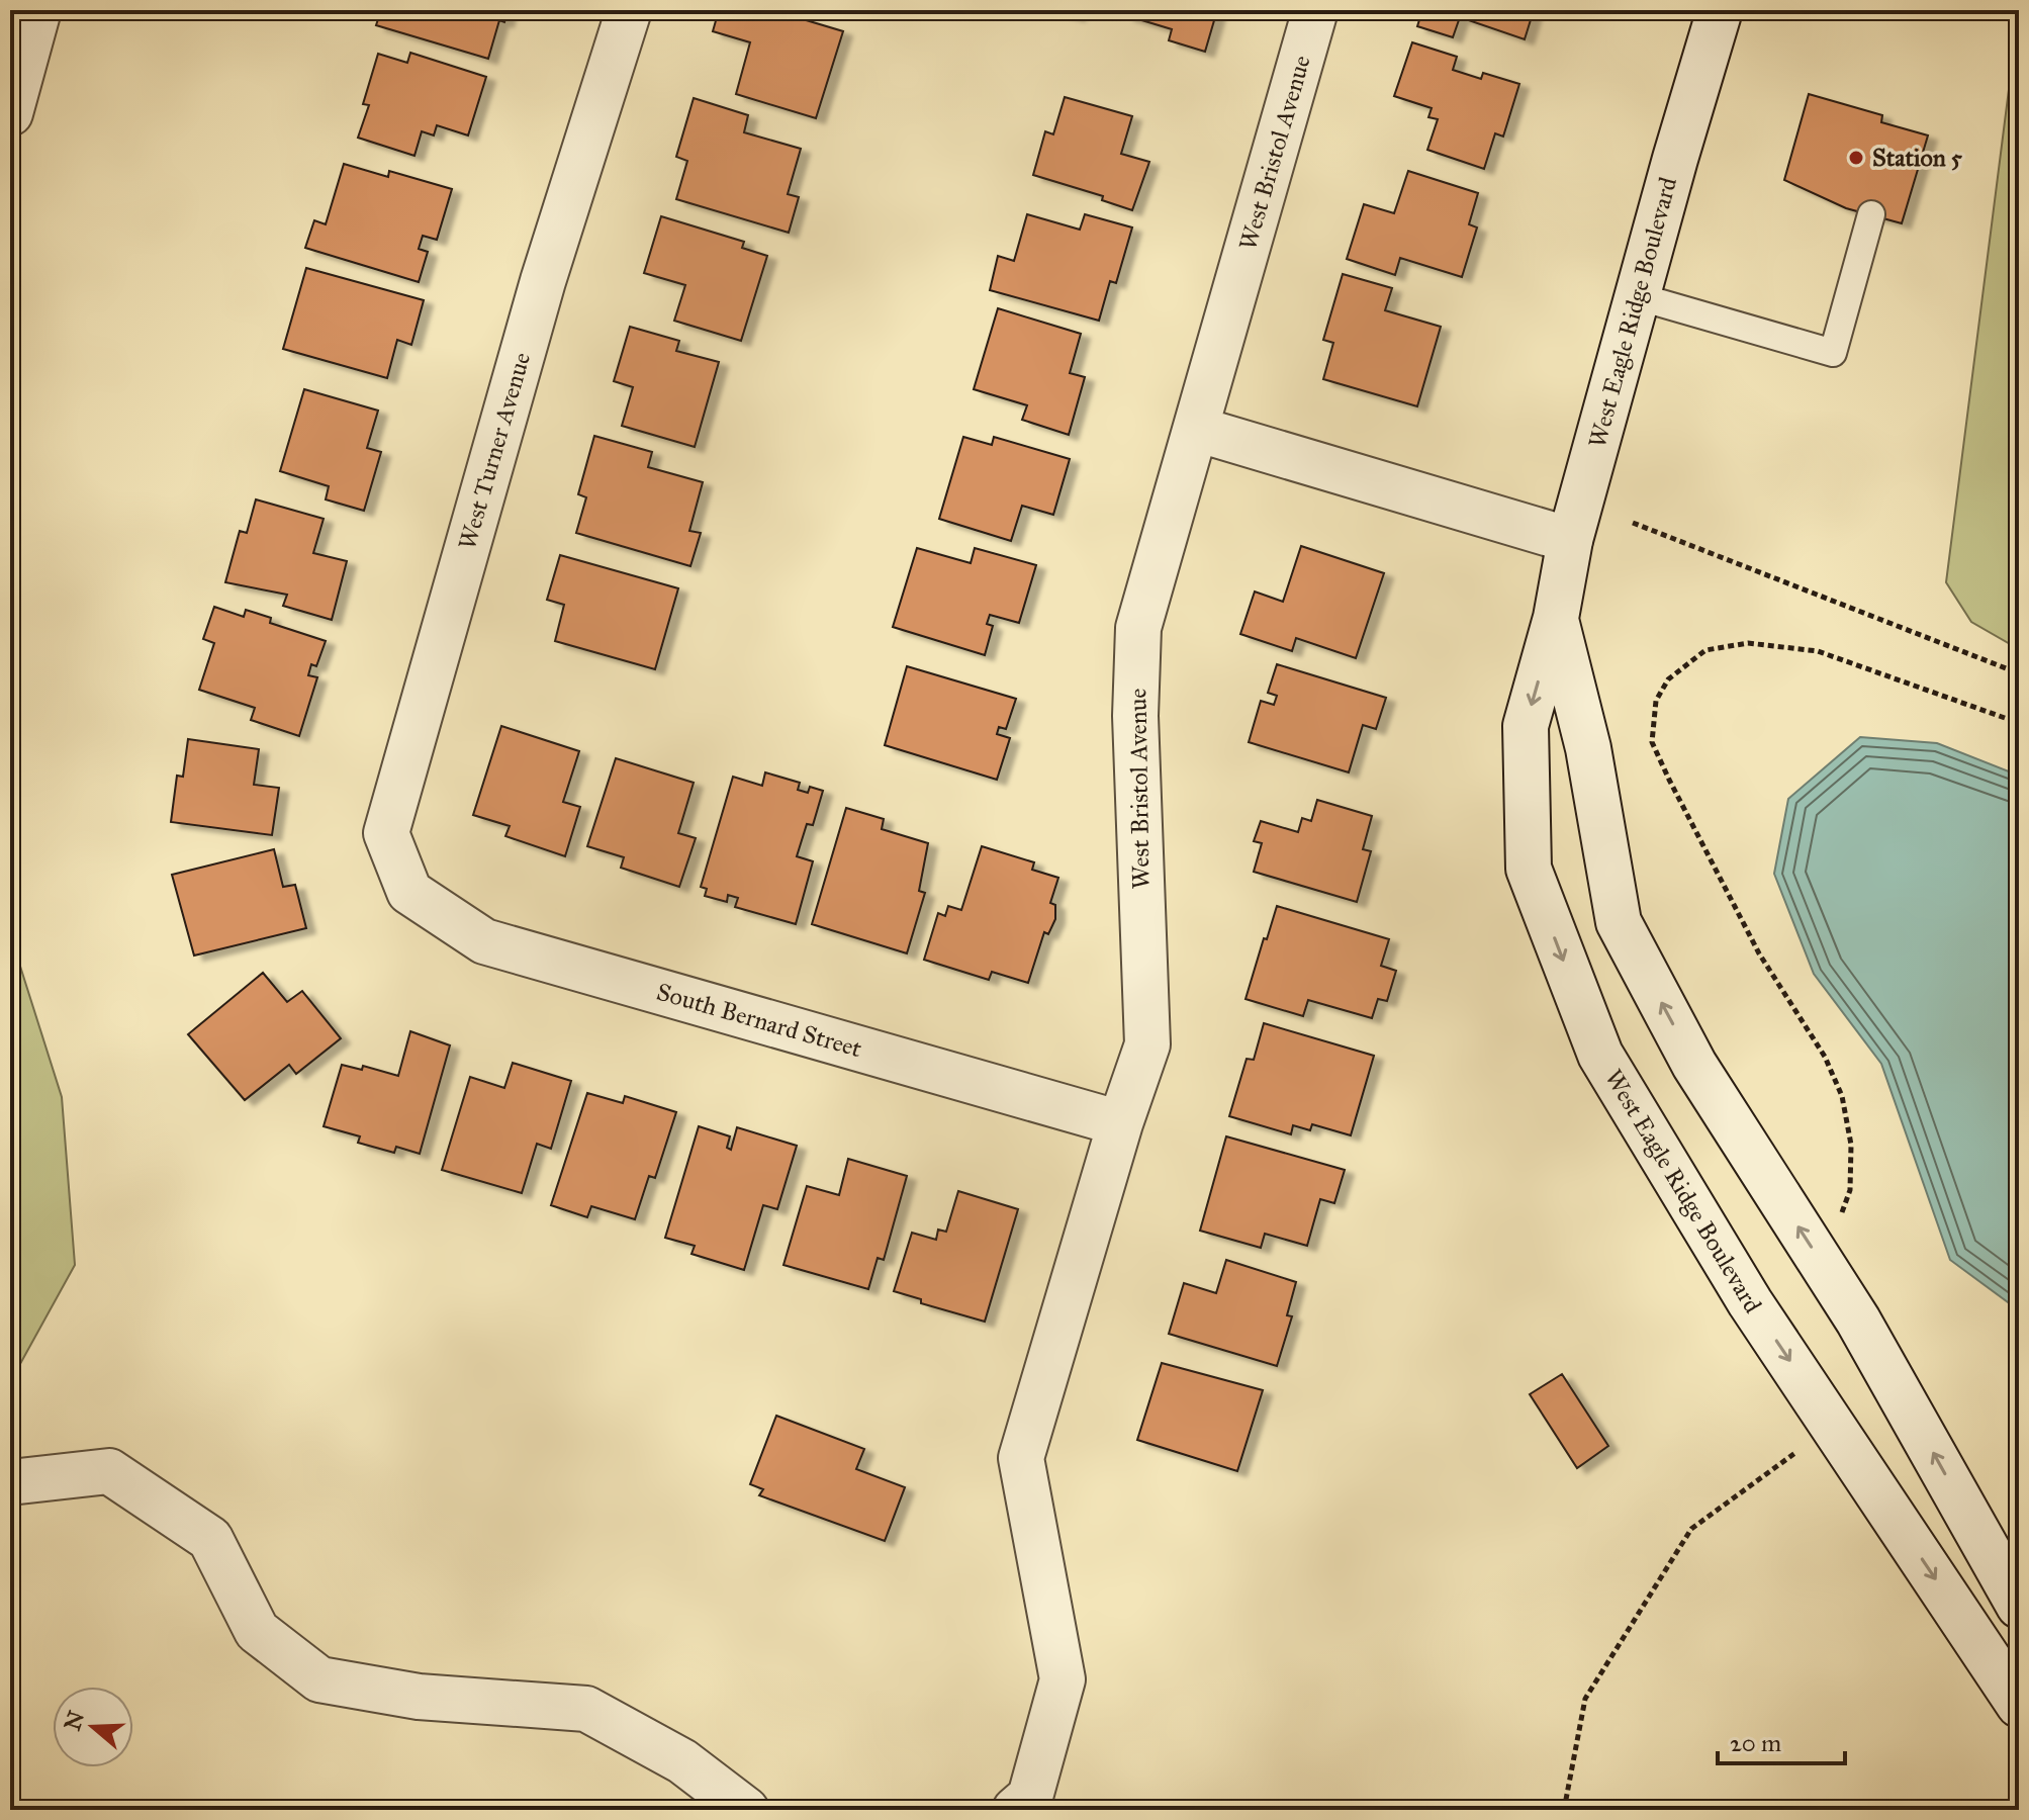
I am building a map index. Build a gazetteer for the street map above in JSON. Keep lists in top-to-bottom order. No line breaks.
{"streets":{"street":["West Bristol Avenue","West Eagle Ridge Boulevard","West Turner Avenue","South Bernard Street"]},"crossings":[["West Bristol Avenue","South Bernard Street"],["West Turner Avenue","South Bernard Street"]],"places":["Station 5"],"scale_bar":"20 m","north":"left"}
